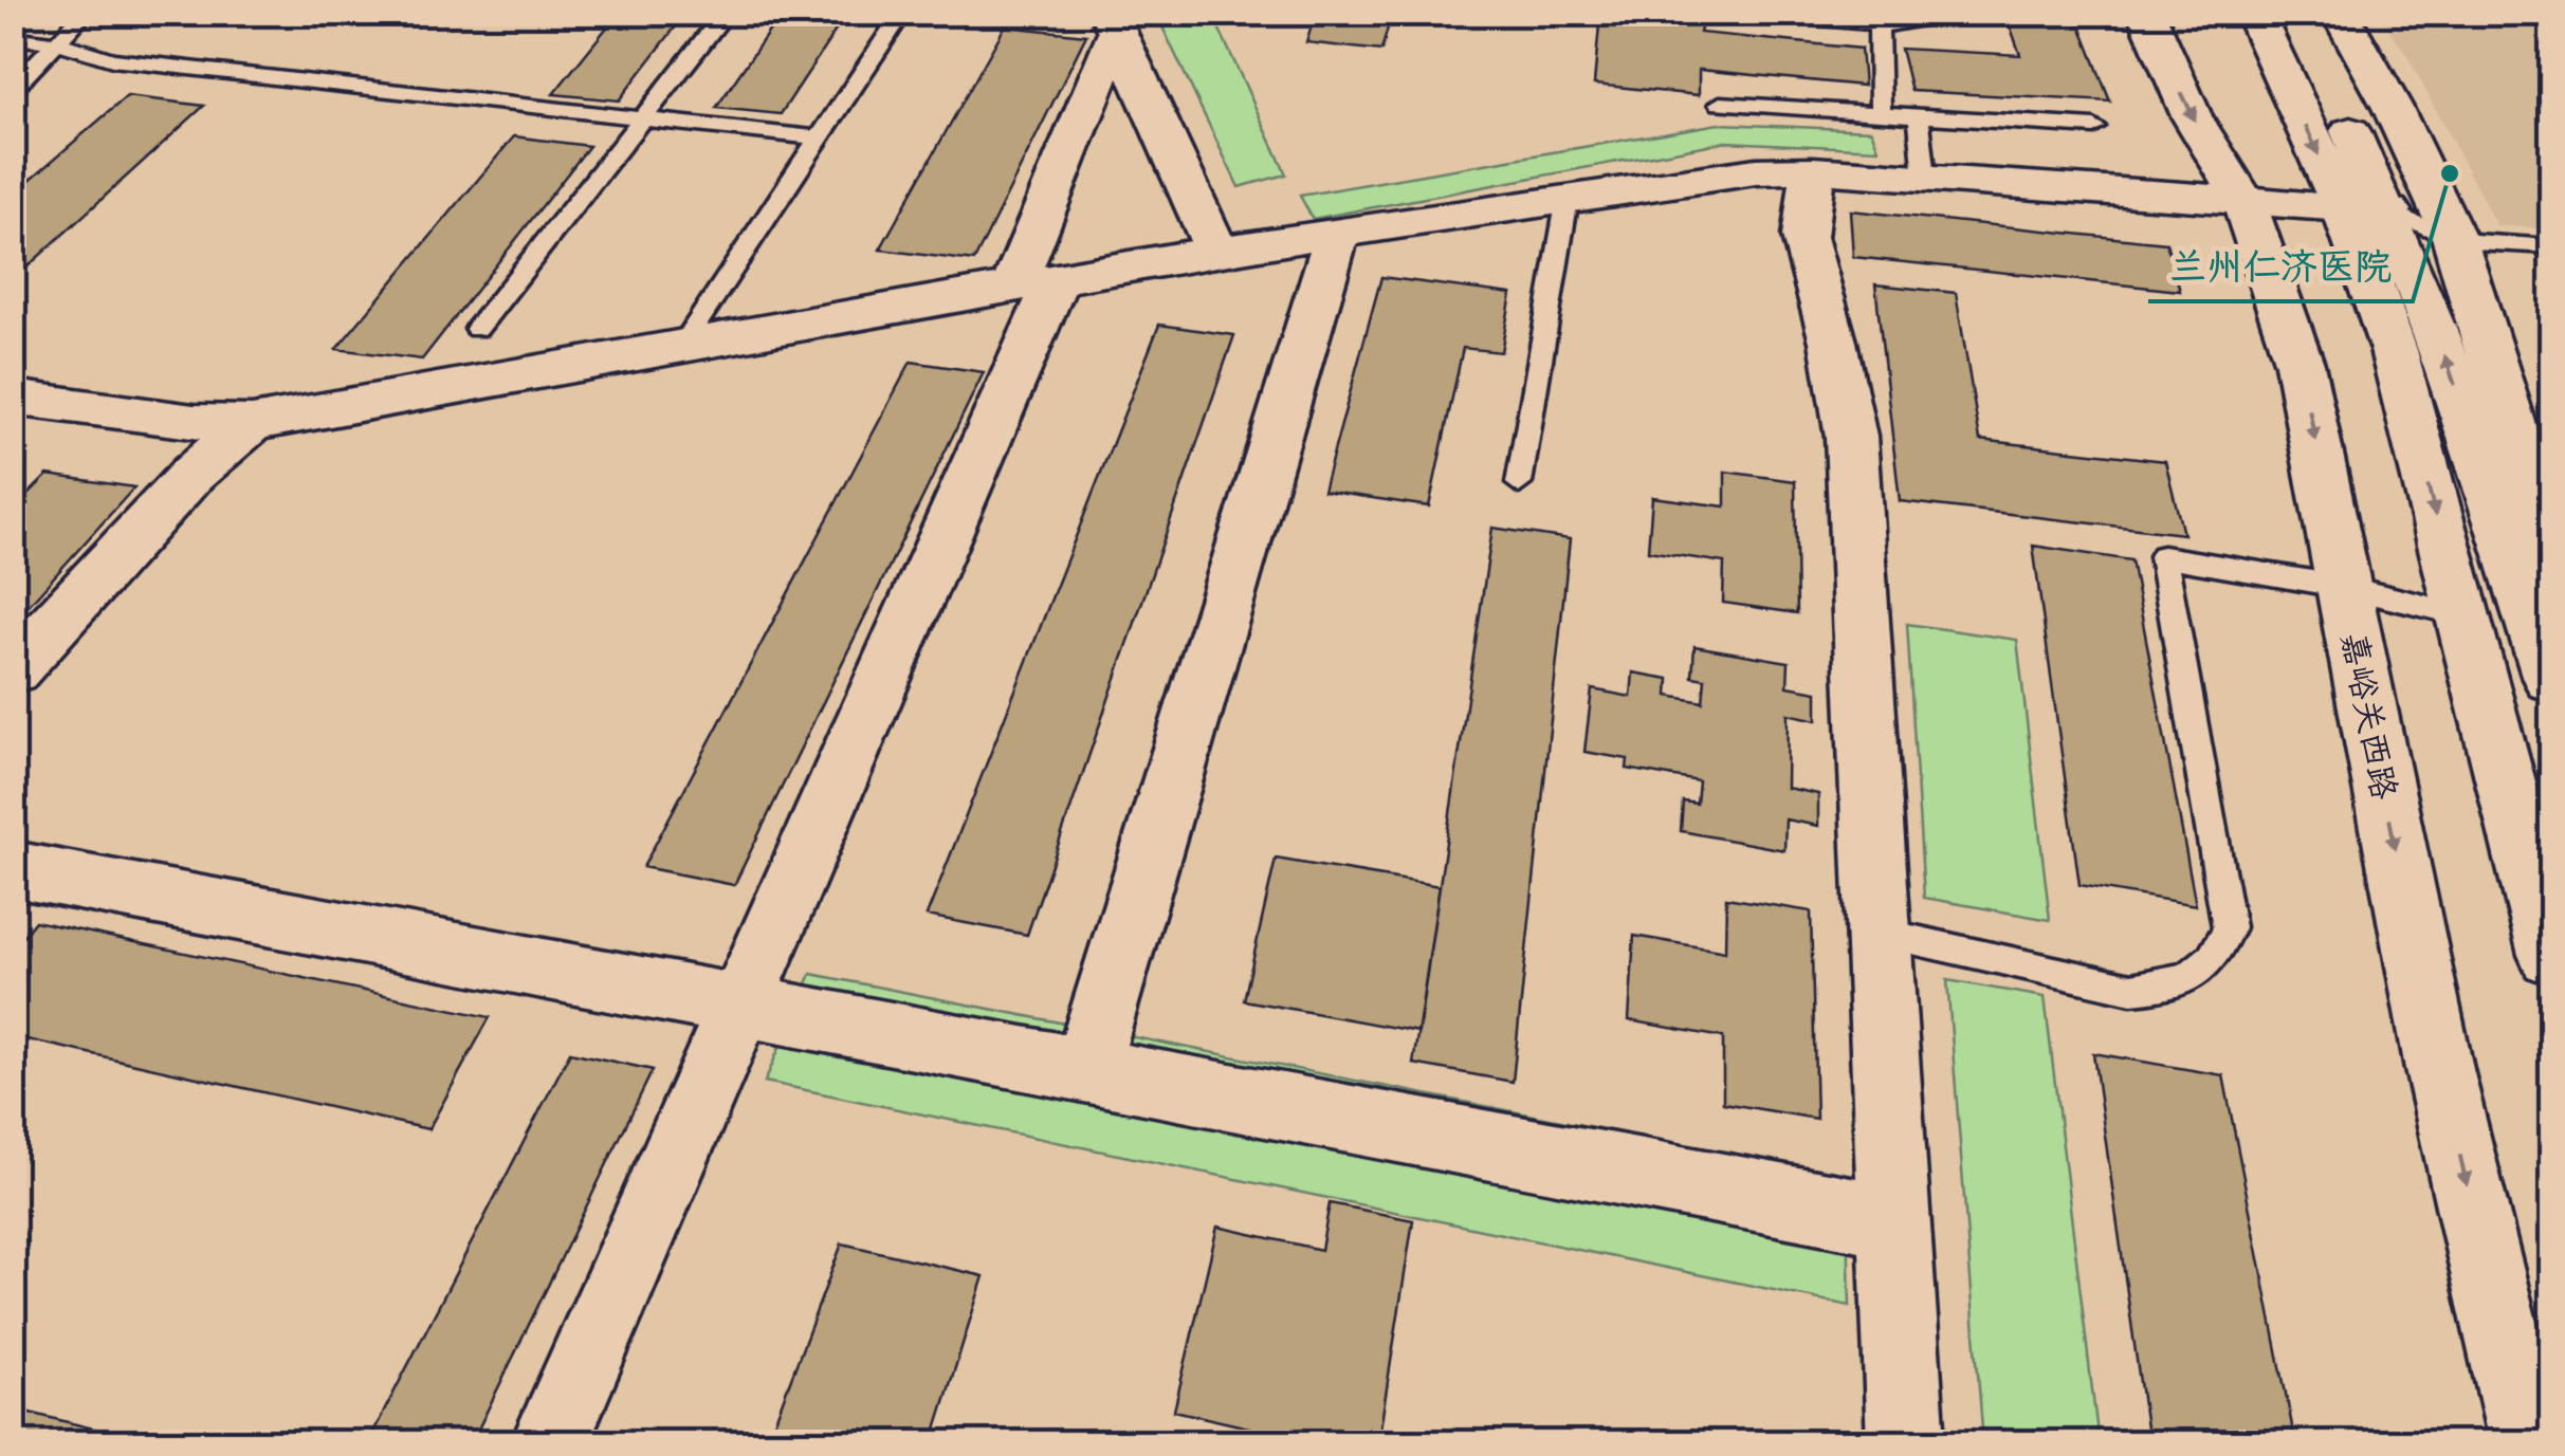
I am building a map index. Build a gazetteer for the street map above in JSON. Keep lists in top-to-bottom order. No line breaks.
{"streets":{"street":["嘉峪关西路"]},"places":["兰州仁济医院"]}
